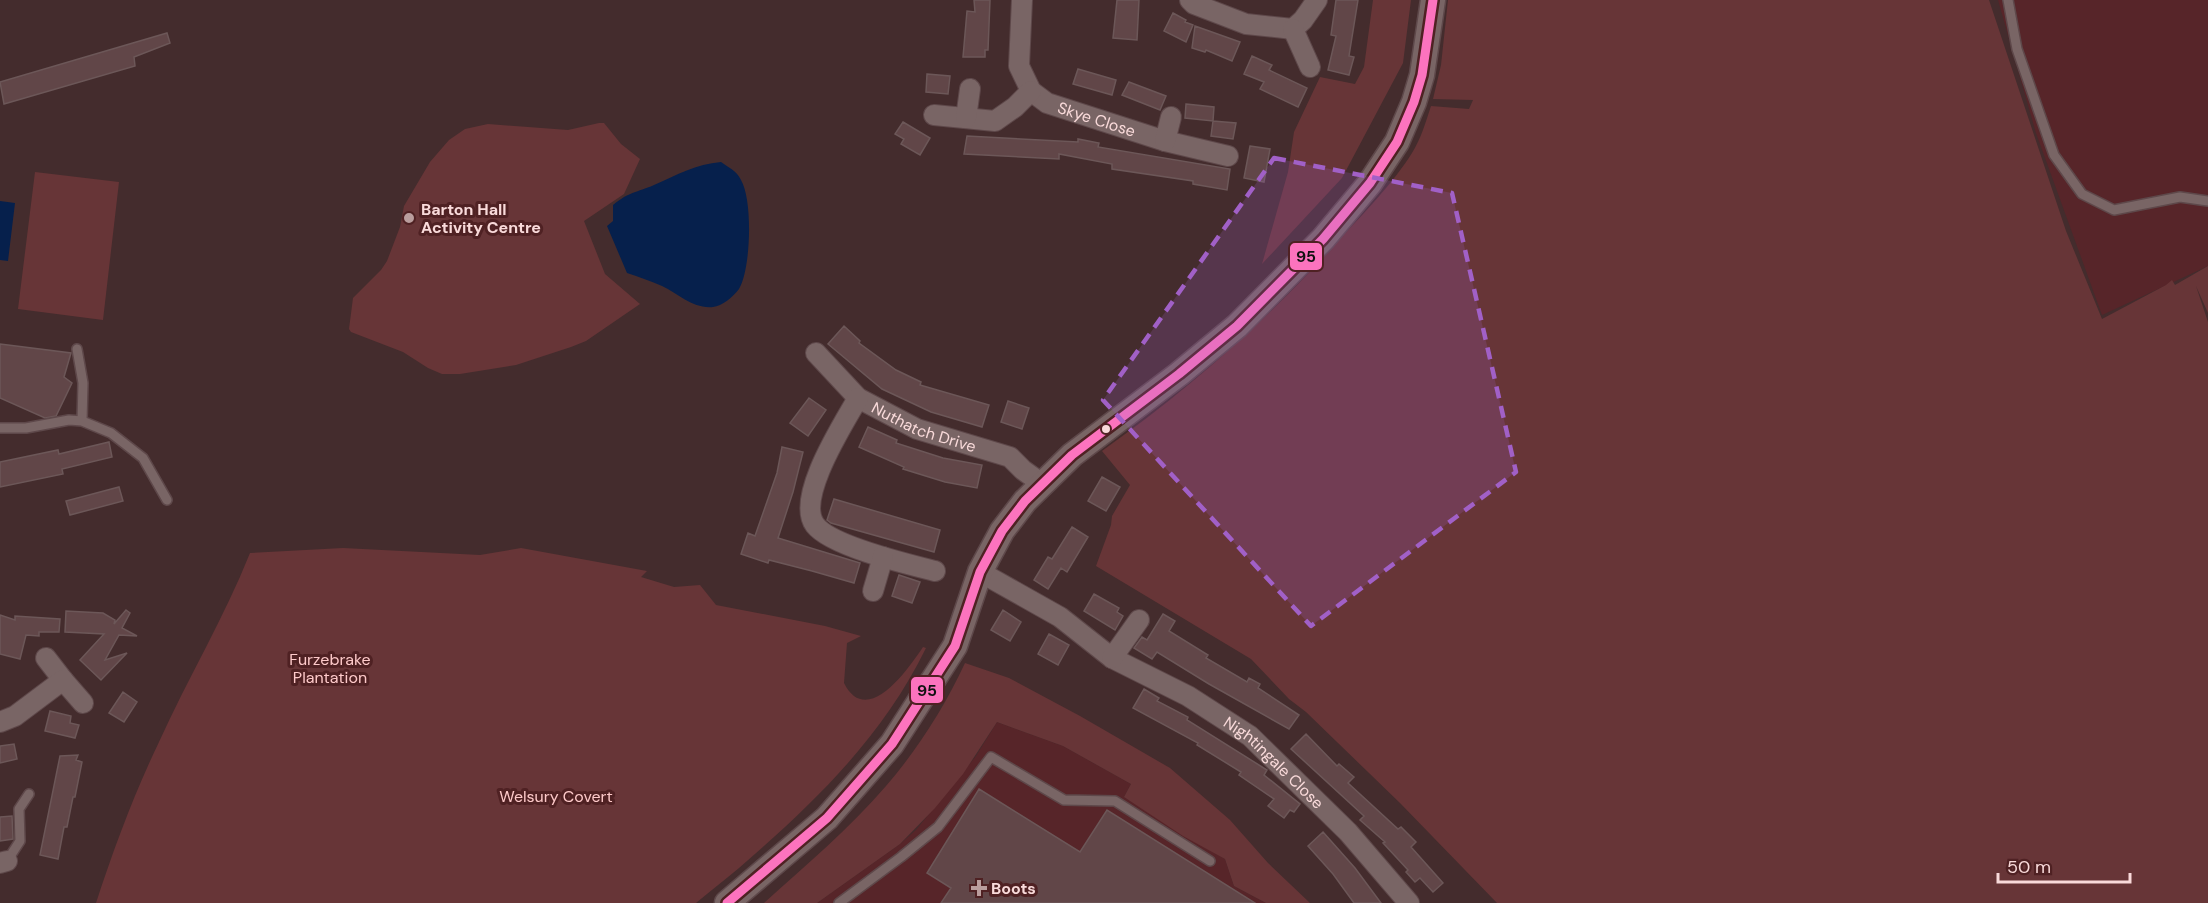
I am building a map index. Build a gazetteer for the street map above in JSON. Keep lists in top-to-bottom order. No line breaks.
{"streets":{"street":["Skye Close","Nuthatch Drive","Nightingale Close"]},"parks":["Furzebrake Plantation","Welsury Covert"],"places":{"other":["Barton Hall Activity Centre"],"health":["Boots"]},"lines":["transit line 95"],"scale_bar":"50 m"}
